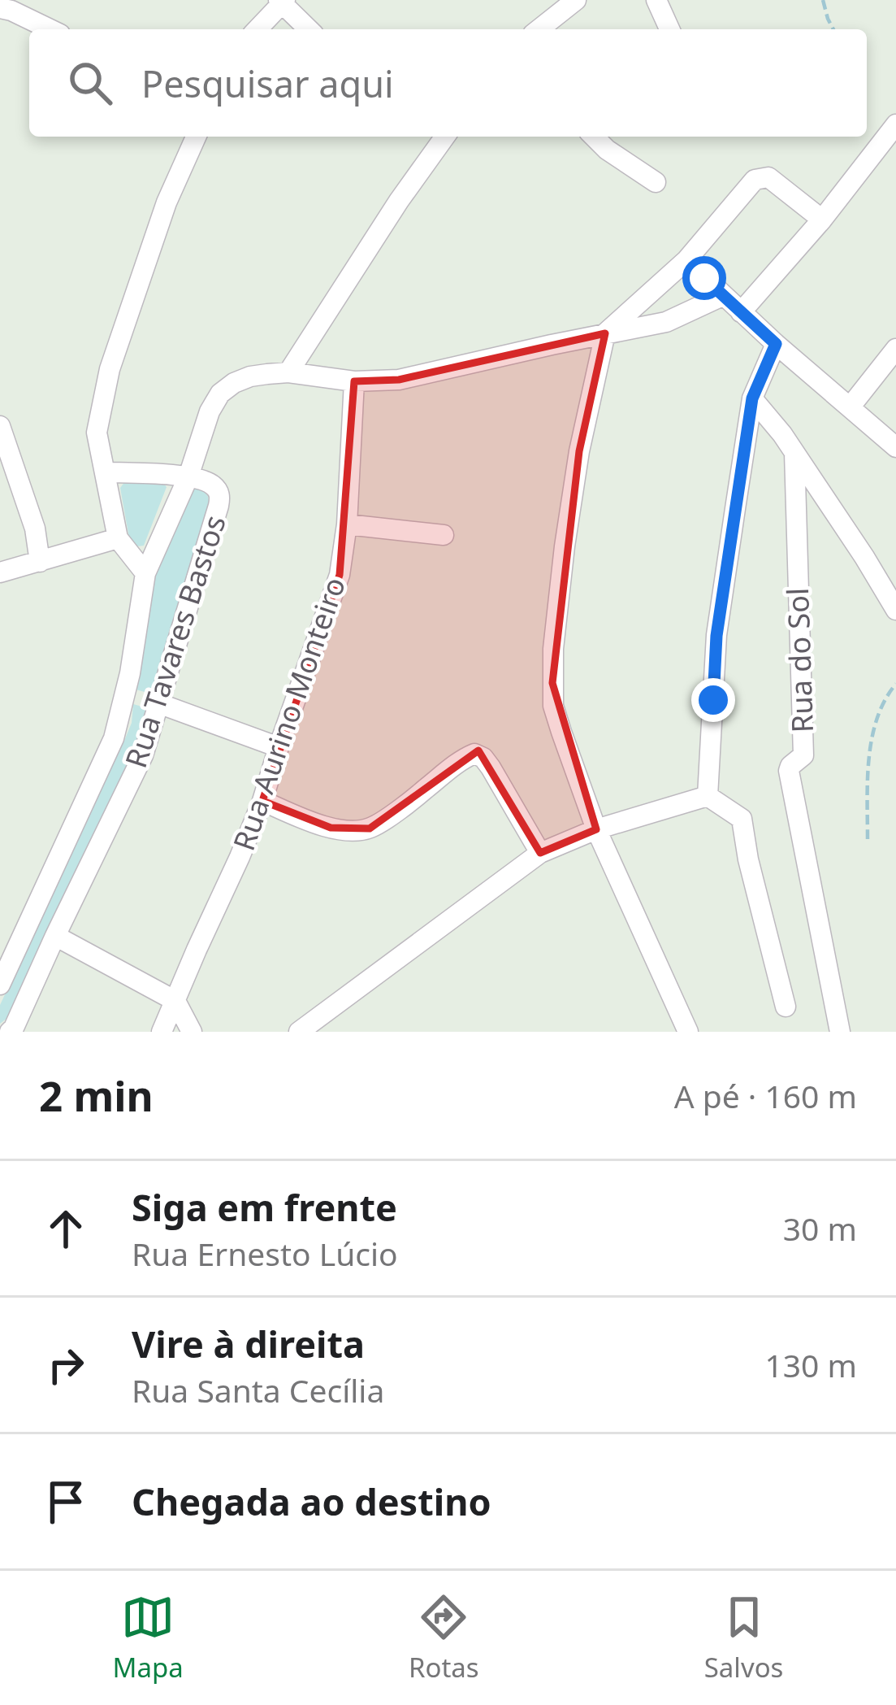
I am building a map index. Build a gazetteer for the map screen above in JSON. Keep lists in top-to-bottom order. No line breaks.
{"streets":{"street":["Rua Tavares Bastos","Rua do Sol","Rua Aurino Monteiro"]},"page":{"search":"Pesquisar aqui","heading":["2 min","A pé · 160 m"],"list":[["Siga em frente","Rua Ernesto Lúcio","30 m"],["Vire à direita","Rua Santa Cecília","130 m"],"Chegada ao destino"],"nav":["Mapa","Rotas","Salvos"]}}
